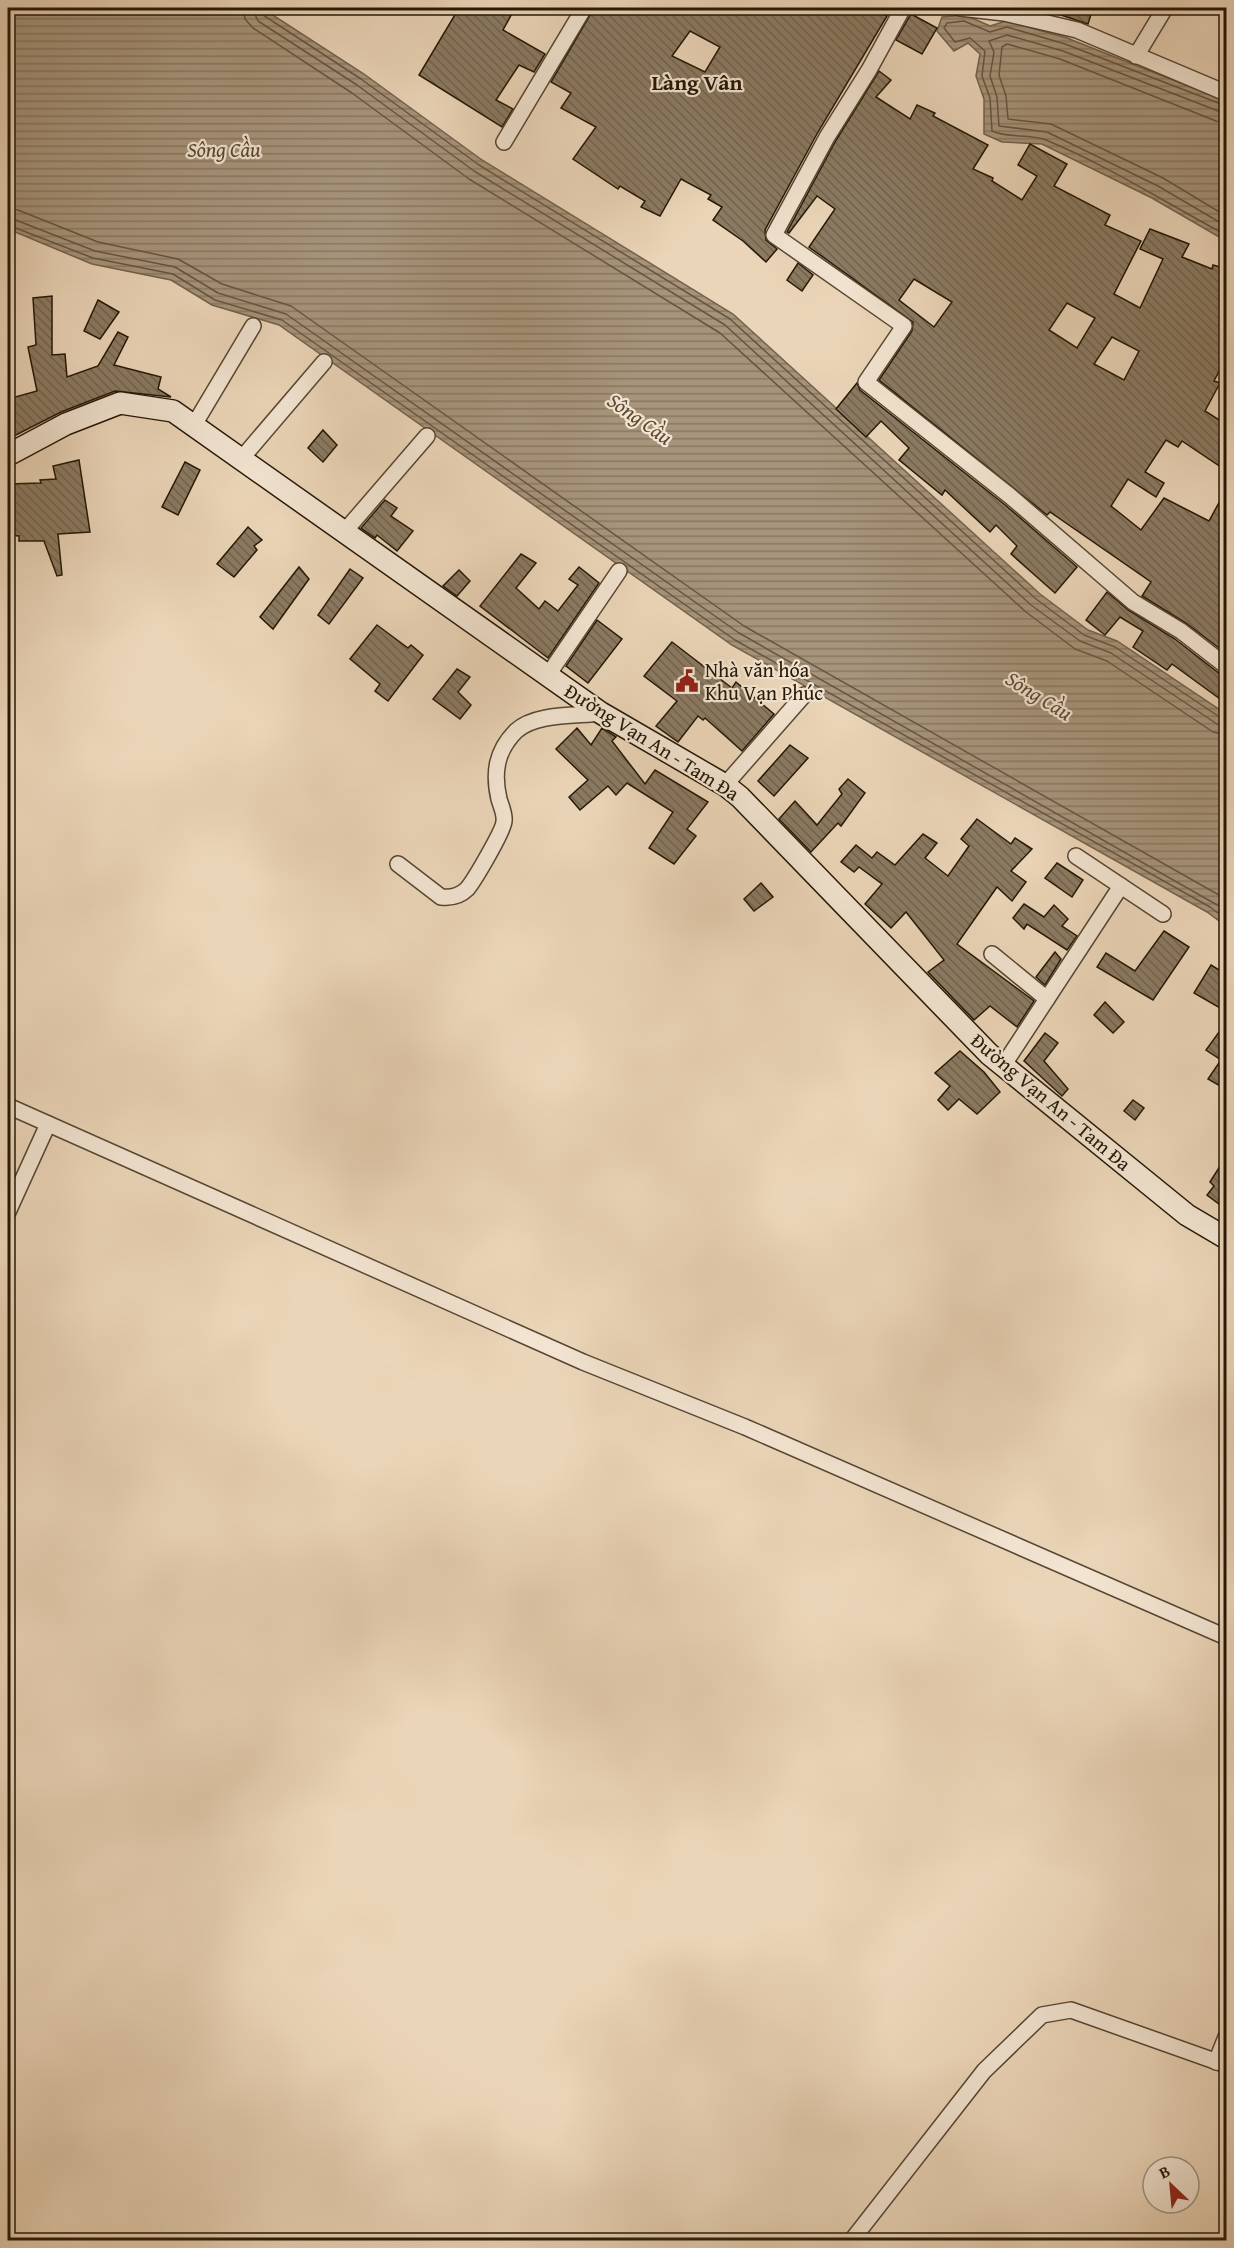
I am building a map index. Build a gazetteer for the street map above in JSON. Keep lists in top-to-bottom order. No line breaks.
{"streets":{"main road":["Đường Vạn An - Tam Đa"]},"districts":["Làng Vân"],"water":["Sông Cầu"],"places":{"public building":["Nhà văn hóa Khu Vạn Phúc"]},"north":"top left"}
